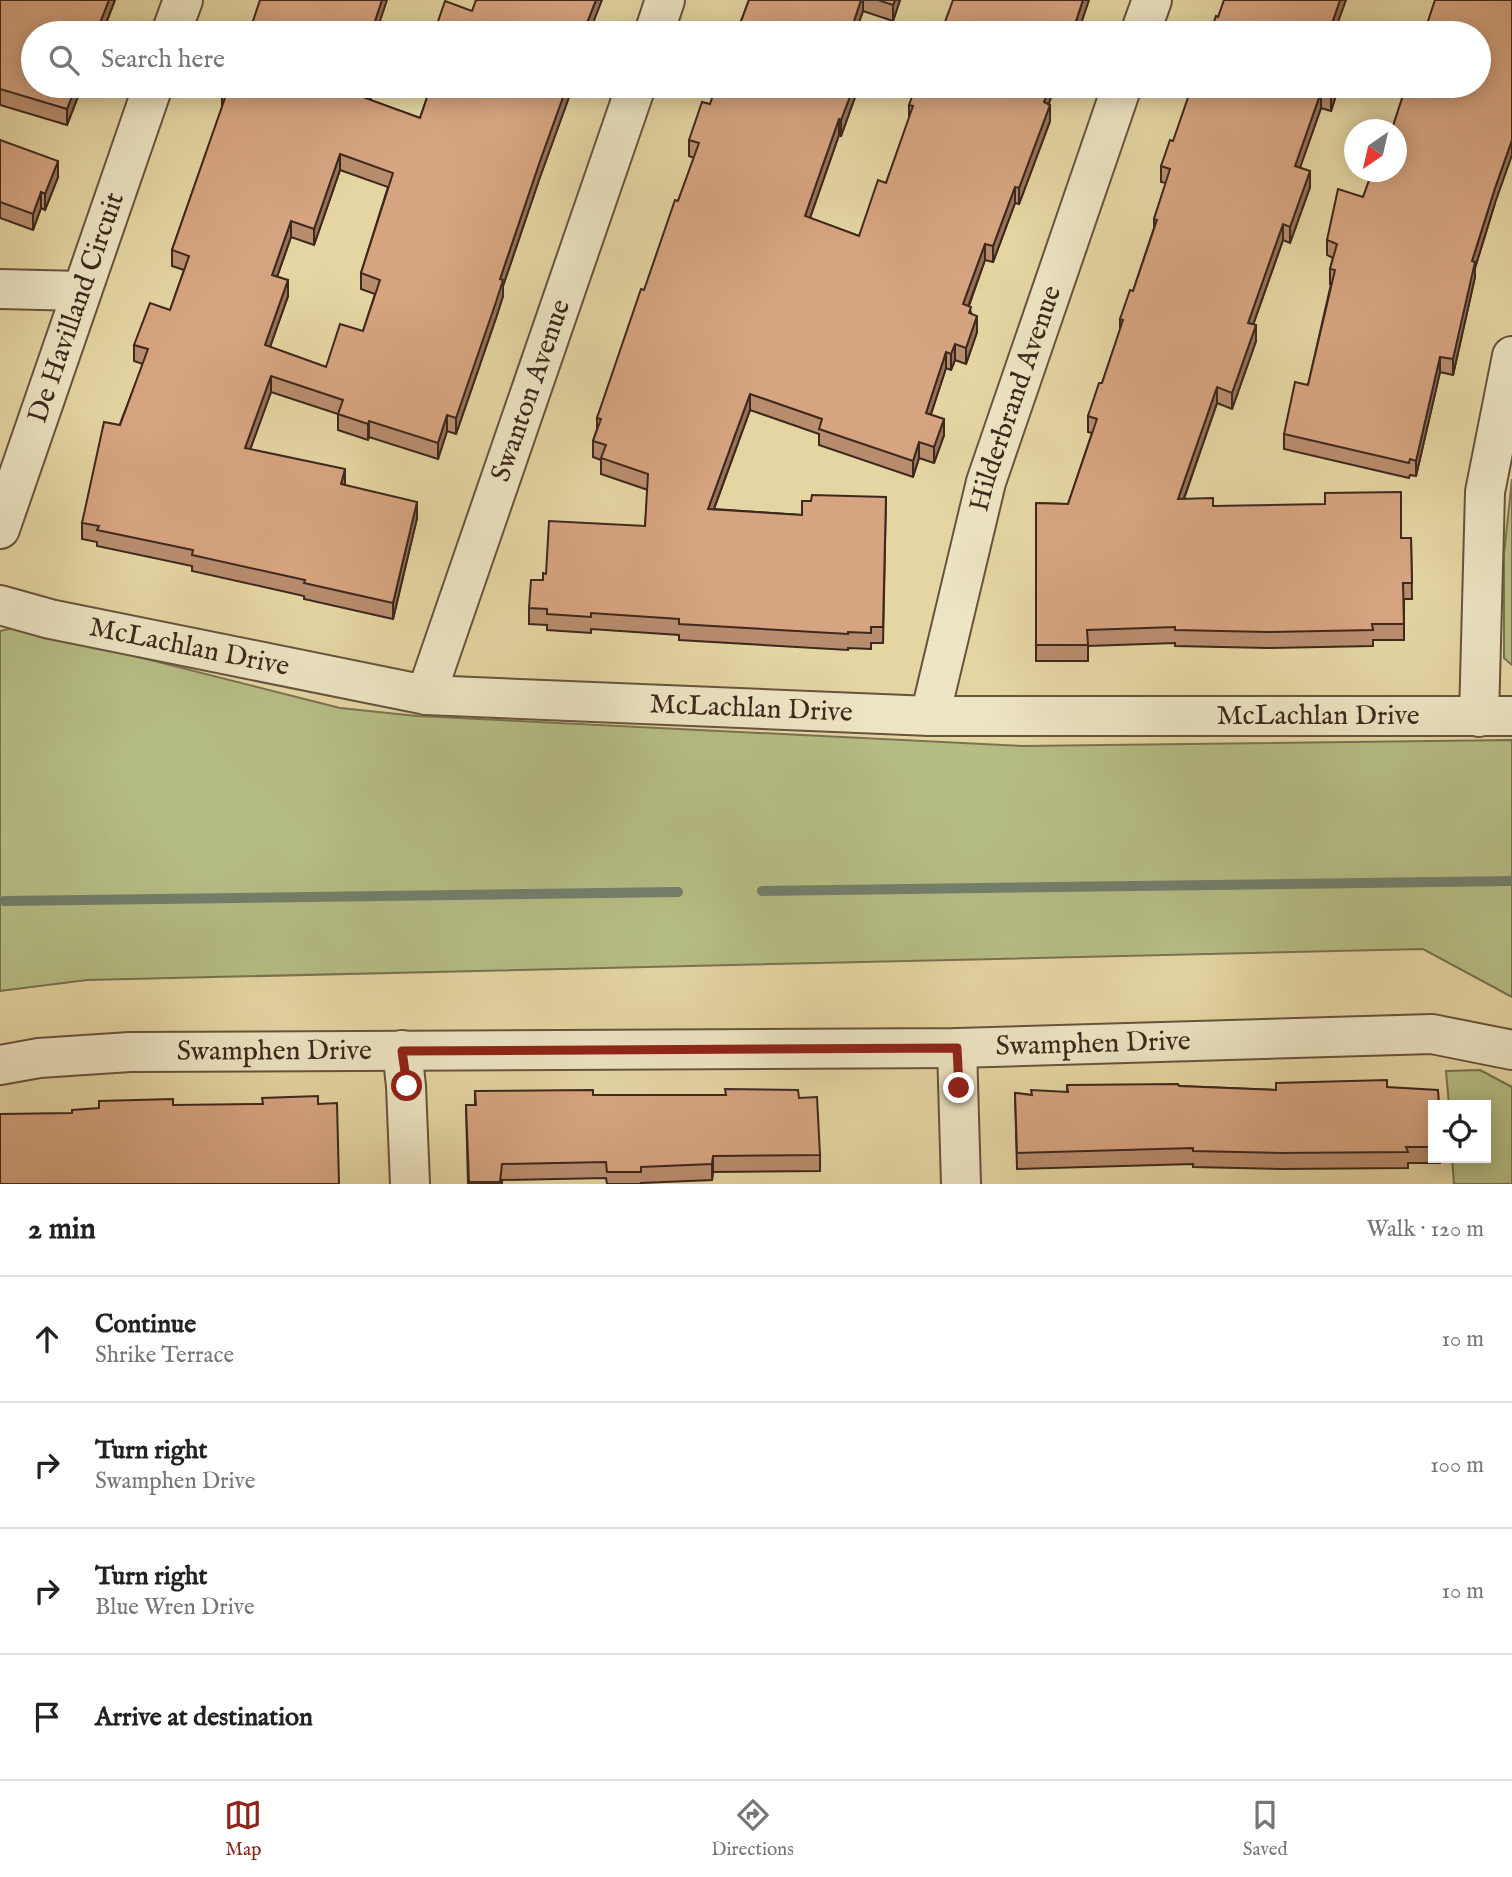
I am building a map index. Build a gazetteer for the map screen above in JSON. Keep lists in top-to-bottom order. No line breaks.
{"streets":{"street":["De Havilland Circuit","Swanton Avenue","Hilderbrand Avenue","McLachlan Drive","Swamphen Drive"]},"crossings":[["Swanton Avenue","McLachlan Drive"],["Hilderbrand Avenue","McLachlan Drive"]],"north":"bottom left","page":{"search":"Search here","heading":["2 min","Walk · 120 m"],"list":[["Continue","Shrike Terrace","10 m"],["Turn right","Swamphen Drive","100 m"],["Turn right","Blue Wren Drive","10 m"],"Arrive at destination"],"nav":["Map","Directions","Saved"]}}
